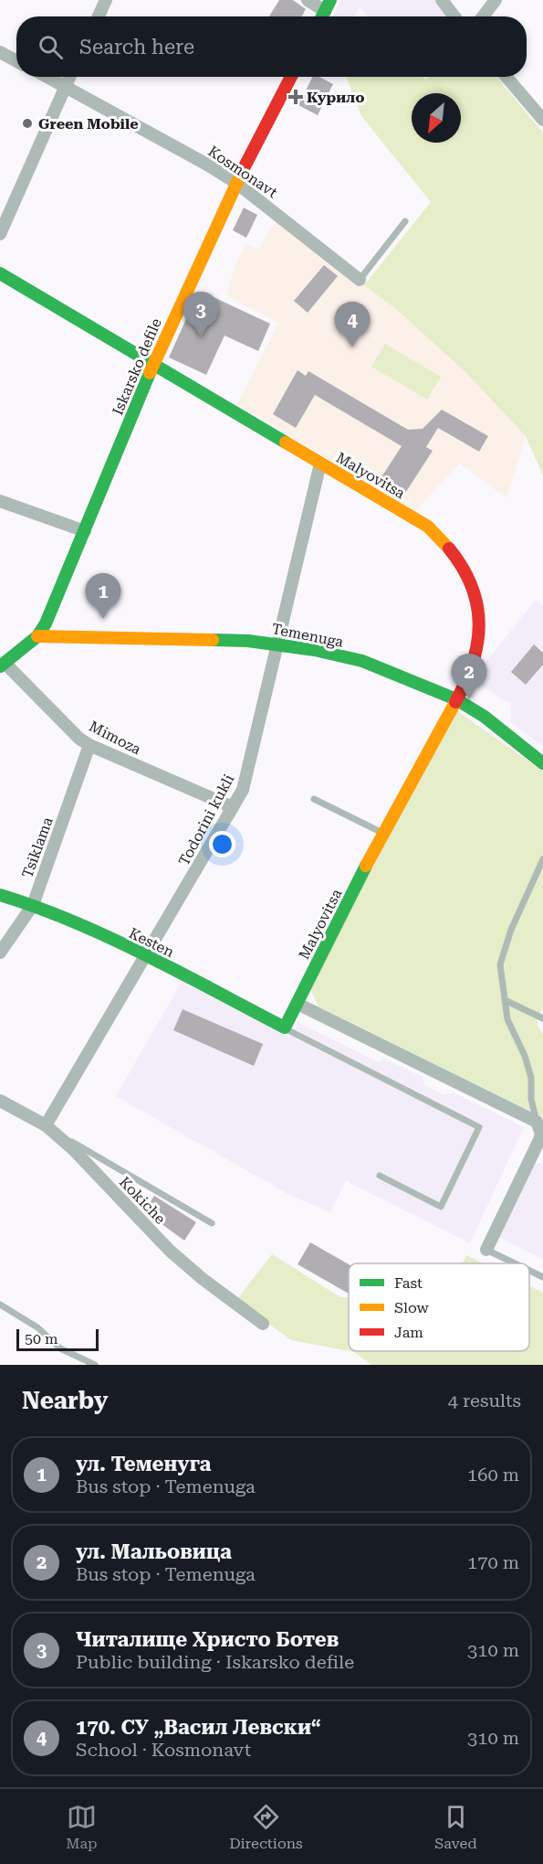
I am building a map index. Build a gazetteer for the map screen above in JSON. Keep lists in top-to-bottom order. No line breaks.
{"streets":{"street":["Kosmonavt","Iskarsko defile","Malyovitsa","Temenuga","Mimoza","Todorini kukli","Tsiklama","Kesten","Kokiche"]},"crossings":[["Kosmonavt","Iskarsko defile"],["Iskarsko defile","Malyovitsa"],["Iskarsko defile","Temenuga"],["Iskarsko defile","Mimoza"],["Malyovitsa","Temenuga"],["Malyovitsa","Todorini kukli"],["Malyovitsa","Kesten"],["Temenuga","Todorini kukli"],["Mimoza","Todorini kukli"],["Mimoza","Tsiklama"],["Todorini kukli","Kesten"],["Todorini kukli","Kokiche"],["Tsiklama","Kesten"]],"places":{"health":["Курило"],"other":["Green Mobile"]},"legend":["Fast","Slow","Jam"],"scale_bar":"50 m","north":"bottom left","page":{"search":"Search here","pins":["3","4","1","2"],"scale":"50 m","heading":["Nearby","4 results"],"list":[{"mark":"1","name":"ул. Теменуга","note":"Bus stop · Temenuga","value":"160 m"},{"mark":"2","name":"ул. Мальовица","note":"Bus stop · Temenuga","value":"170 m"},{"mark":"3","name":"Читалище Христо Ботев","note":"Public building · Iskarsko defile","value":"310 m"},{"mark":"4","name":"170. СУ „Васил Левски“","note":"School · Kosmonavt","value":"310 m"}],"nav":["Map","Directions","Saved"]}}
